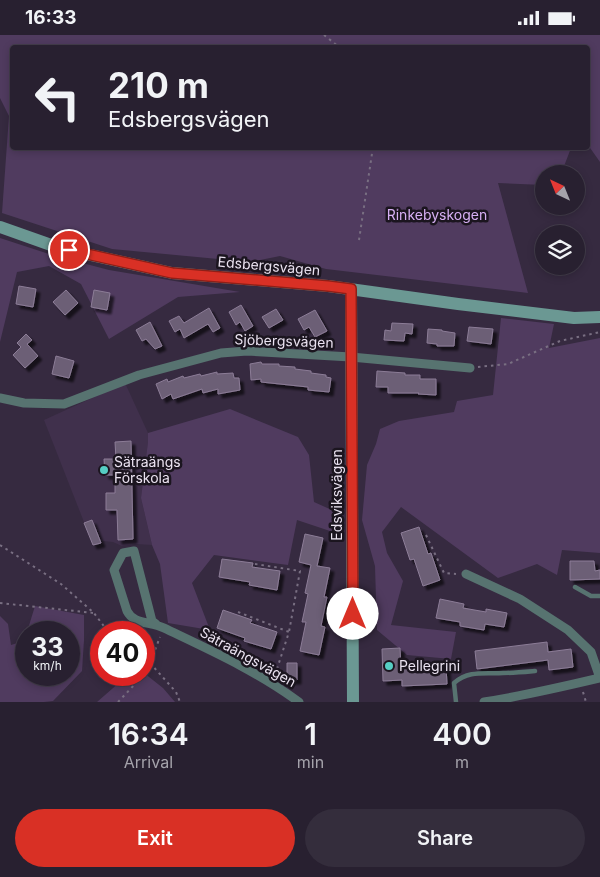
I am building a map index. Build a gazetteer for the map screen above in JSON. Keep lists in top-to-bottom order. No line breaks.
{"streets":{"main road":["Edsbergsvägen","Edsviksvägen"],"street":["Sjöbergsvägen","Sätraängsvägen"]},"crossings":[["Edsbergsvägen","Edsviksvägen"],["Sjöbergsvägen","Edsviksvägen"]],"parks":["Rinkebyskogen"],"places":["Sätraängs Förskola","Pellegrini"],"north":"top left","page":{"status":"16:33","turn":["210 m","Edsbergsvägen"],"speed":"33 km/h","limit":"40","eta":["16:34","Arrival","1","min","400","m"],"buttons":["Exit","Share"]}}
